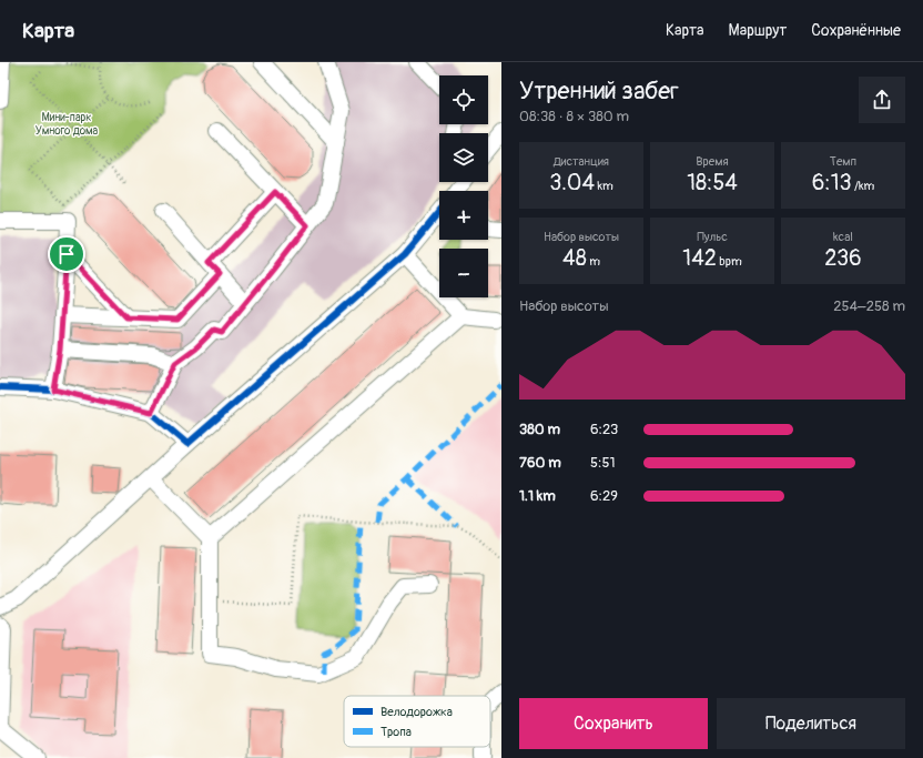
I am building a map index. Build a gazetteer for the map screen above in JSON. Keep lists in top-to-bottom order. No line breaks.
{"parks":["Мини-парк Умного дома"],"legend":["Велодорожка","Тропа"],"page":{"header":"Карта","nav":["Карта","Маршрут","Сохранённые"],"heading":["Утренний забег","08:38 · 8 × 380 m"],"map_buttons":["+","−"],"stats":[["Дистанция","3.04 km"],["Время","18:54"],["Темп","6:13 /km"],["Набор высоты","48 m"],["Пульс","142 bpm"],["kcal","236"]],"chart":["Набор высоты","254–258 m"],"list":[{"name":"380 m","note":"6:23"},{"name":"760 m","note":"5:51"},{"name":"1.1 km","note":"6:29"}],"buttons":["Сохранить","Поделиться"]}}
